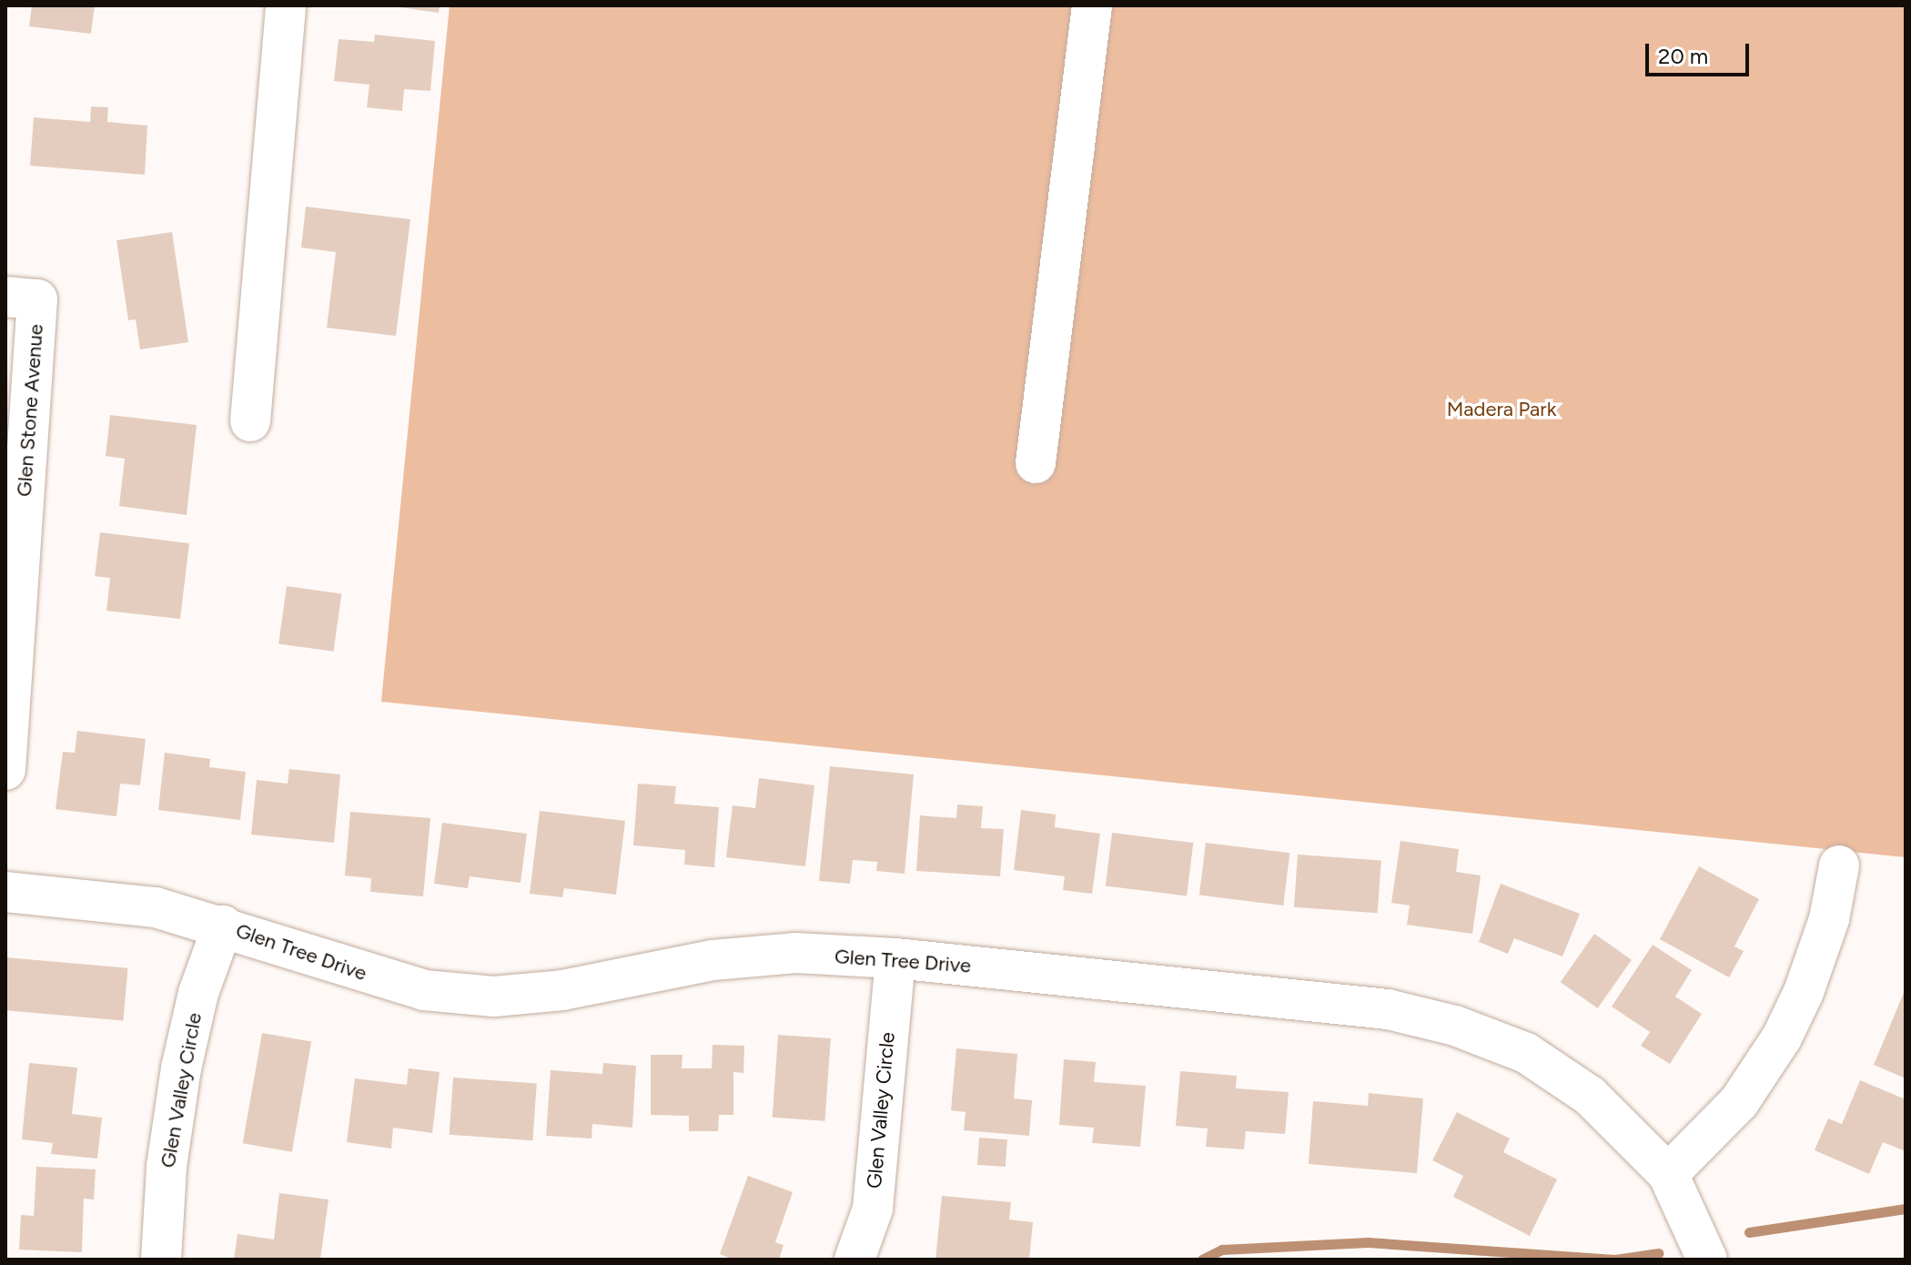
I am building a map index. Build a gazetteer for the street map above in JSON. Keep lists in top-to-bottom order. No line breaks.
{"streets":{"street":["Glen Stone Avenue","Glen Tree Drive","Glen Valley Circle"]},"crossings":[["Glen Tree Drive","Glen Valley Circle"]],"parks":["Madera Park"],"scale_bar":"20 m"}
